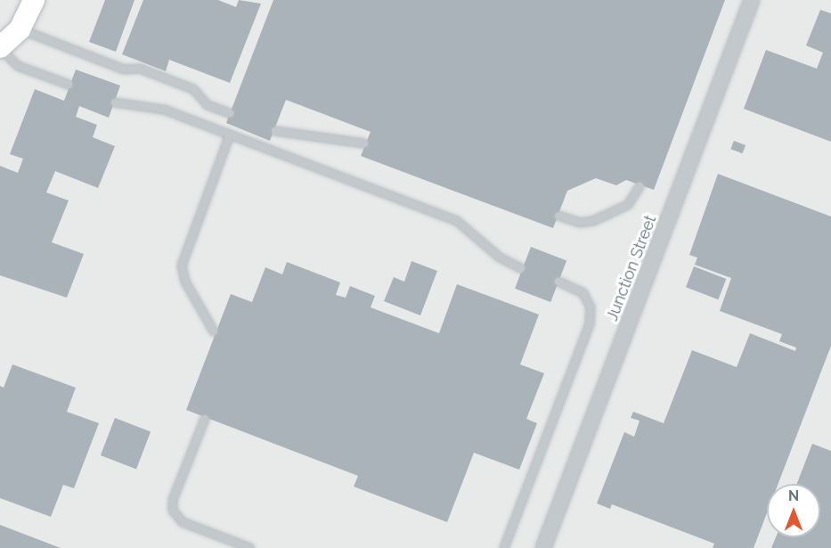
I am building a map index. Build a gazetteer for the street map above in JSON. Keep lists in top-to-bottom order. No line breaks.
{"streets":{"street":["Junction Street"]},"north":"top"}
